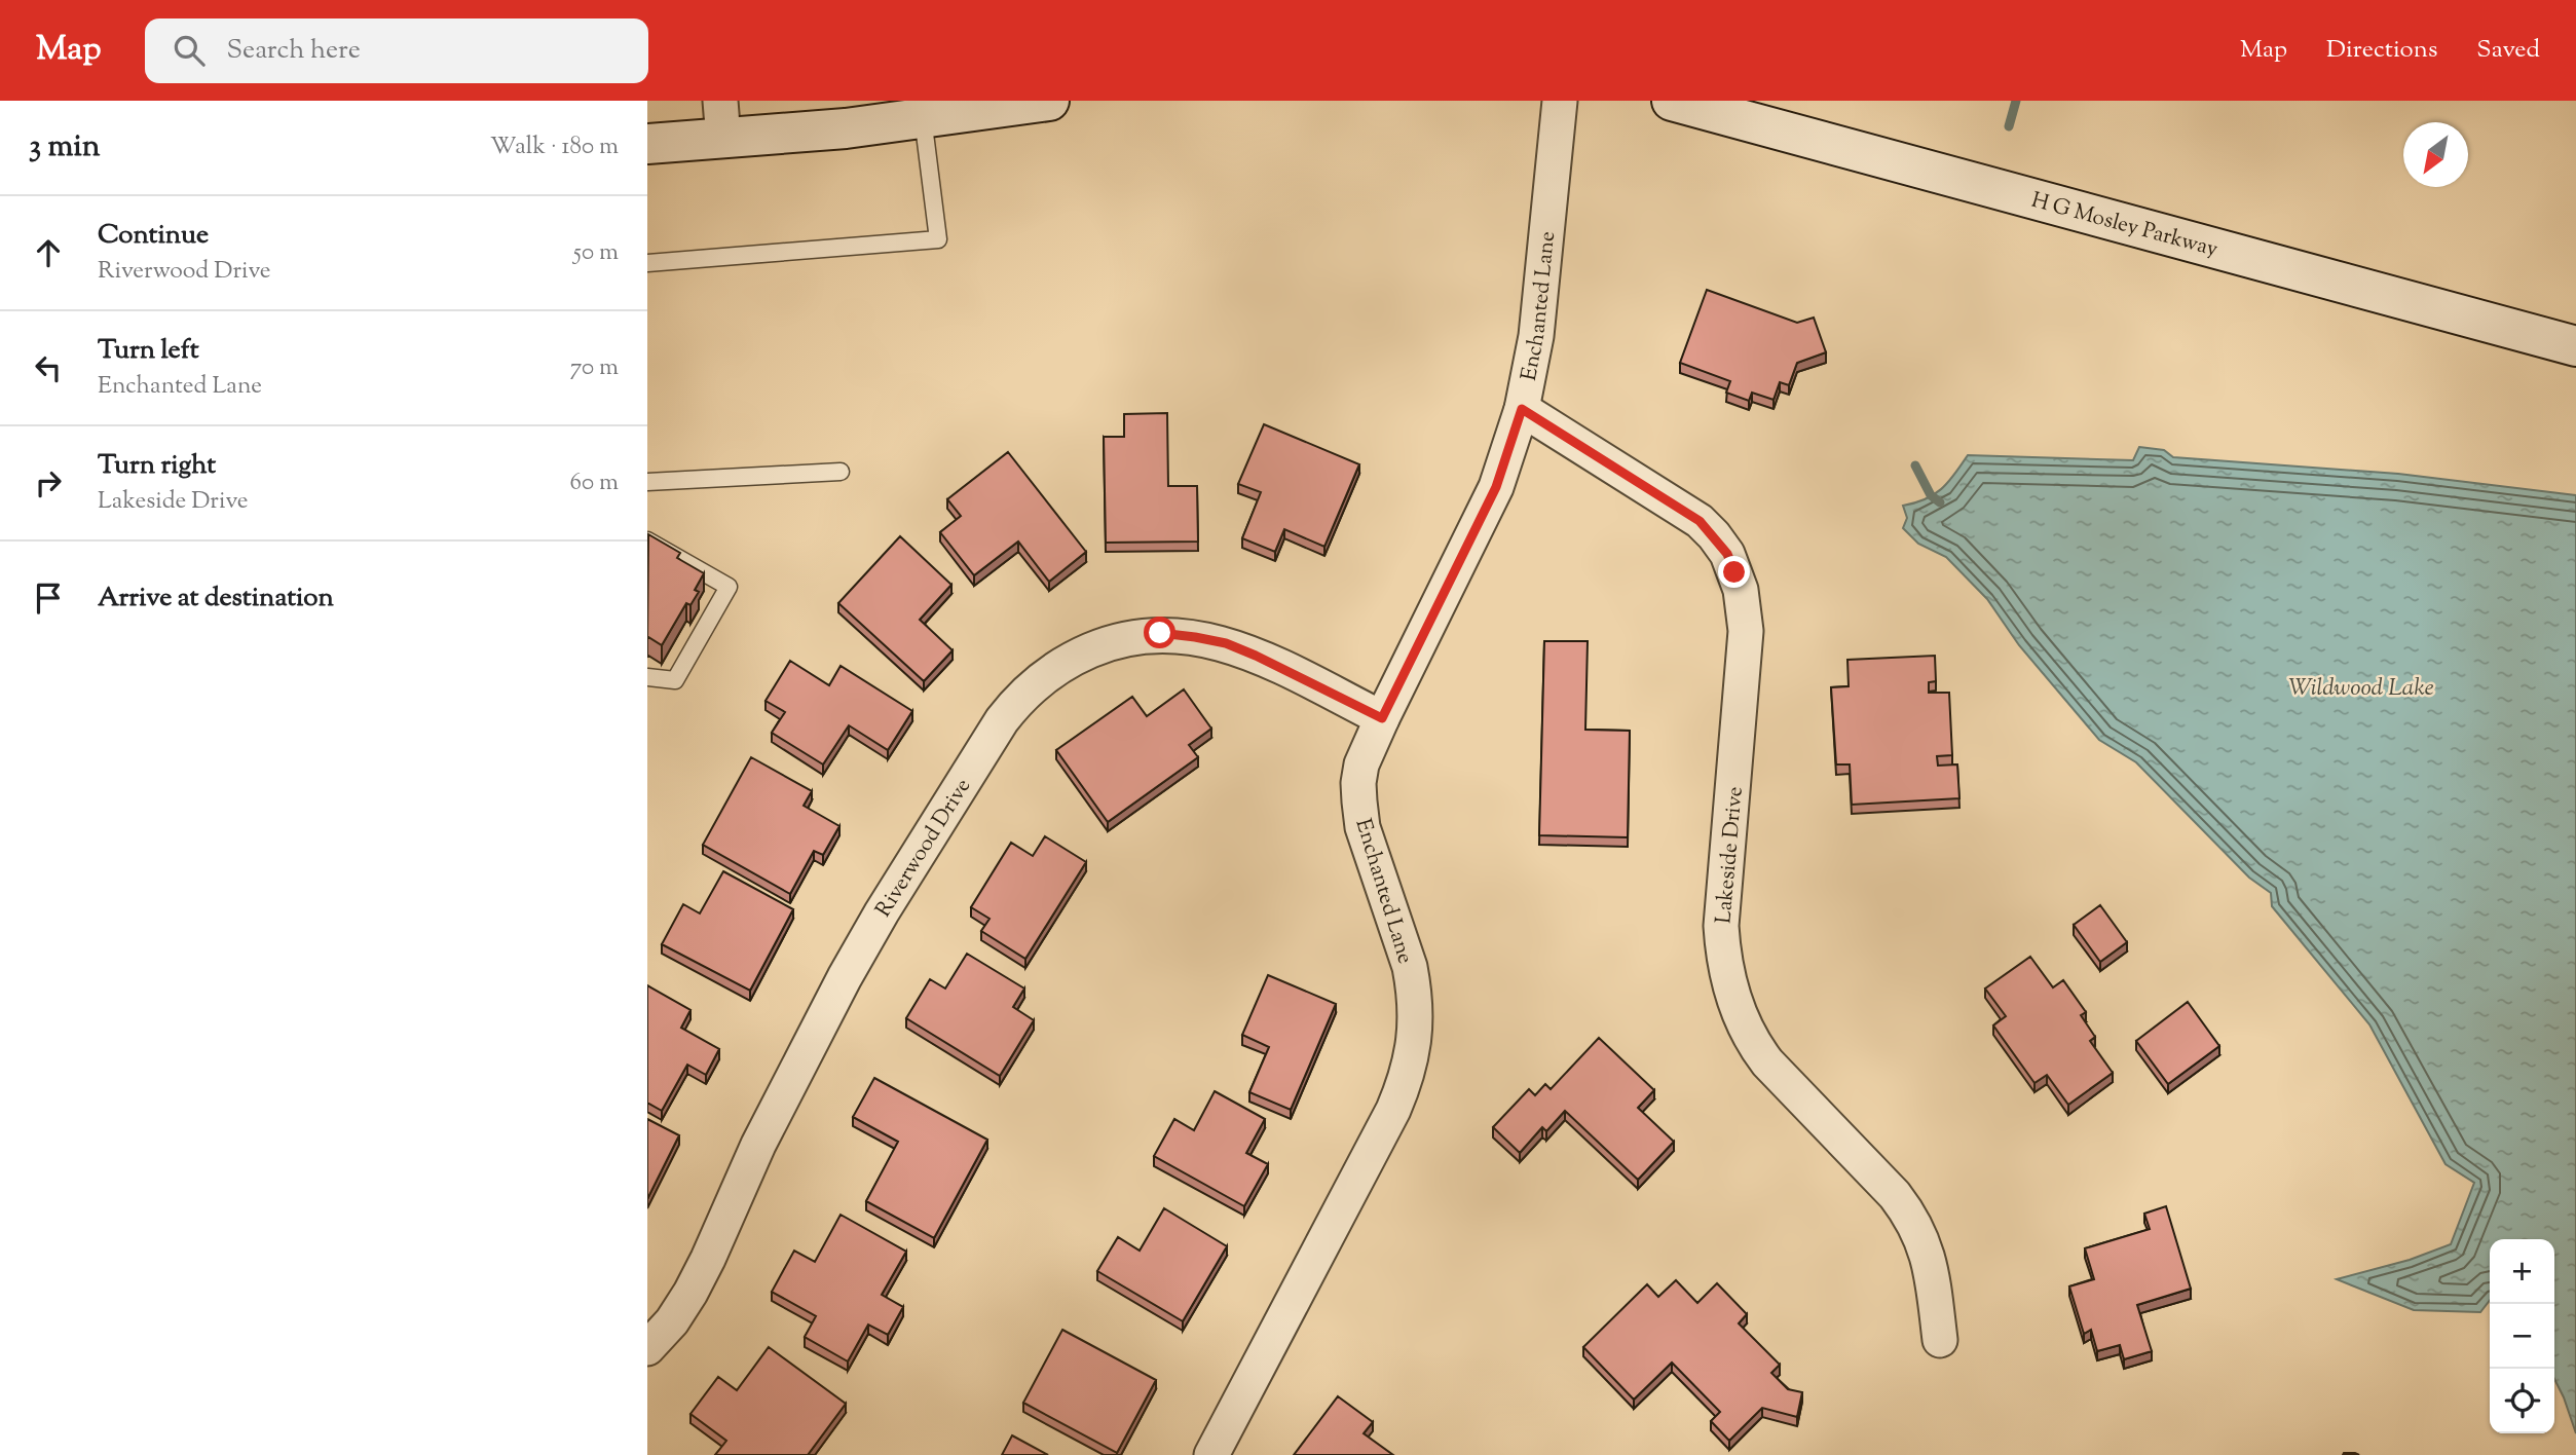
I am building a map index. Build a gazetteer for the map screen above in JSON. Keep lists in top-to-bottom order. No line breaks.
{"streets":{"main road":["H G Mosley Parkway"],"street":["Enchanted Lane","Riverwood Drive","Lakeside Drive"]},"crossings":[["Enchanted Lane","Riverwood Drive"],["Enchanted Lane","Lakeside Drive"]],"water":["Wildwood Lake"],"north":"bottom left","page":{"header":"Map","search":"Search here","nav":["Map","Directions","Saved"],"heading":["3 min","Walk · 180 m"],"list":[["Continue","Riverwood Drive","50 m"],["Turn left","Enchanted Lane","70 m"],["Turn right","Lakeside Drive","60 m"],"Arrive at destination"],"map_buttons":["+","−"]}}
